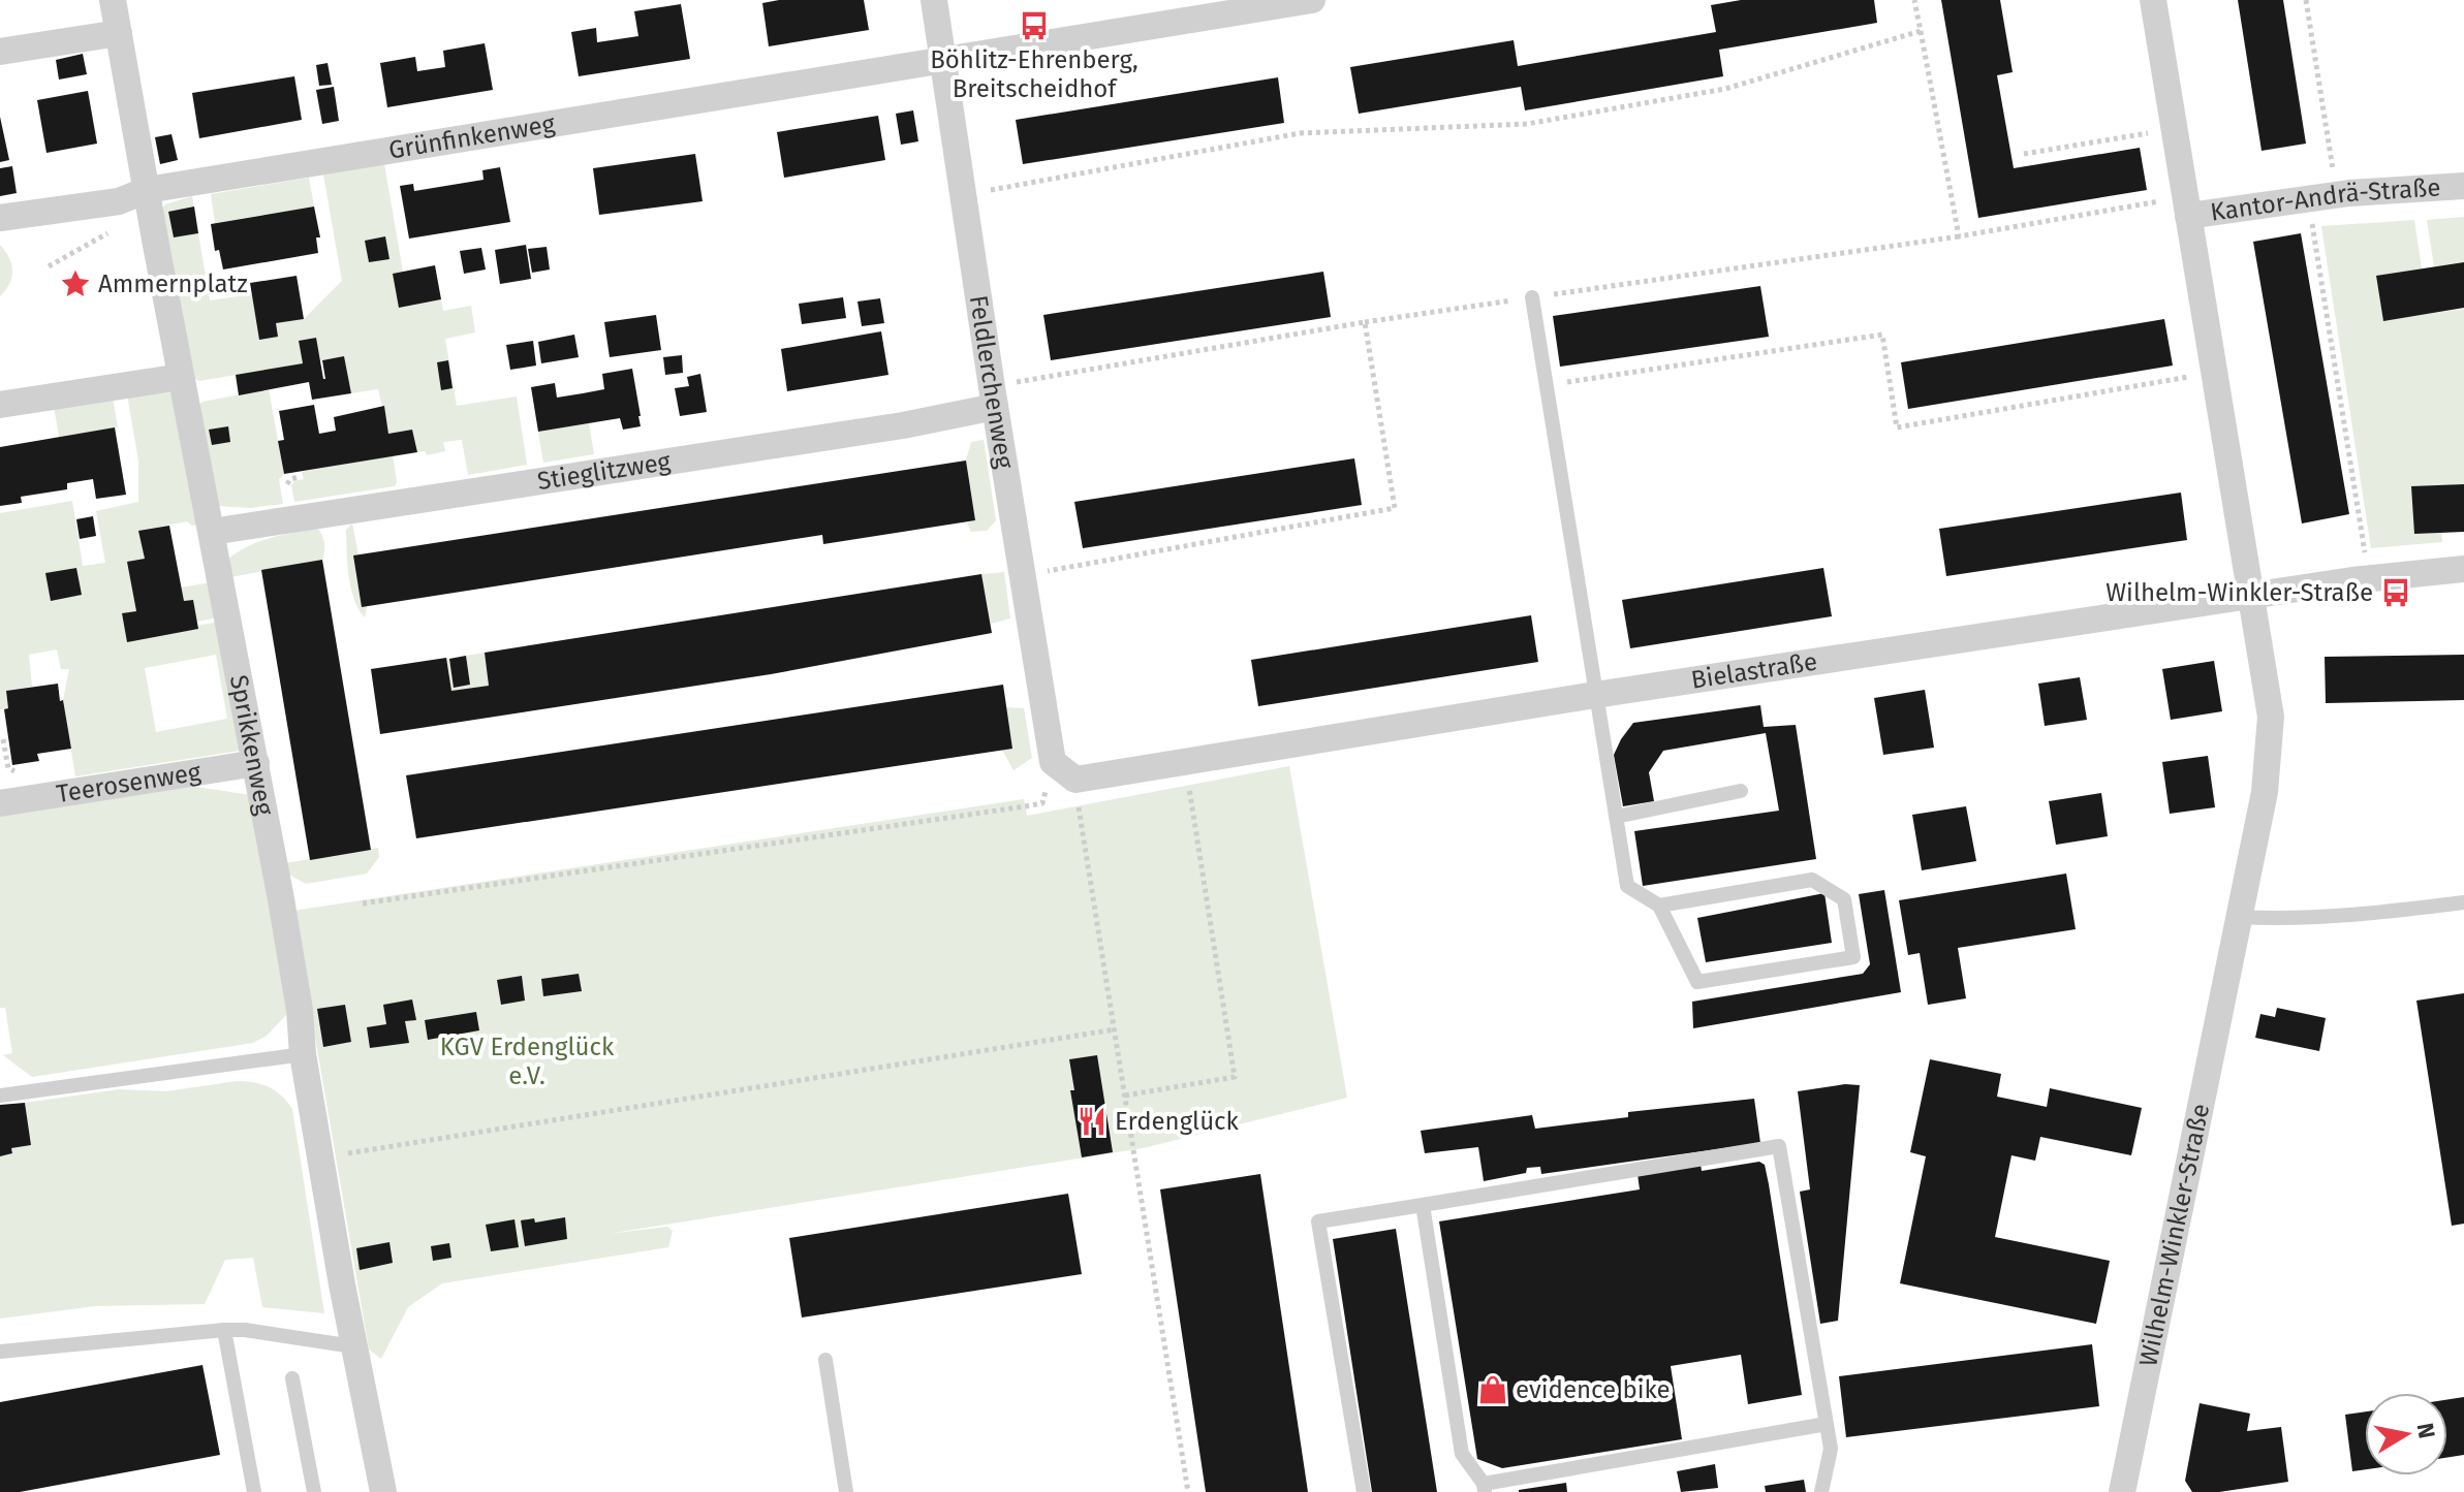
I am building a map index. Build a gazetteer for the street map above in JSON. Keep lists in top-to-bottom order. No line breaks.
{"streets":{"street":["Grünfinkenweg","Kantor-Andrä-Straße","Feldlerchenweg","Stieglitzweg","Bielastraße","Sprikkenweg","Teerosenweg","Wilhelm-Winkler-Straße"]},"crossings":[["Grünfinkenweg","Feldlerchenweg"],["Grünfinkenweg","Sprikkenweg"],["Kantor-Andrä-Straße","Wilhelm-Winkler-Straße"],["Feldlerchenweg","Stieglitzweg"],["Stieglitzweg","Sprikkenweg"],["Bielastraße","Wilhelm-Winkler-Straße"],["Sprikkenweg","Teerosenweg"]],"parks":["KGV Erdenglück e.V."],"places":{"bus stop":["Böhlitz-Ehrenberg, Breitscheidhof","Wilhelm-Winkler-Straße"],"place":["Ammernplatz"],"restaurant":["Erdenglück"],"shop":["evidence bike"]},"north":"right"}
